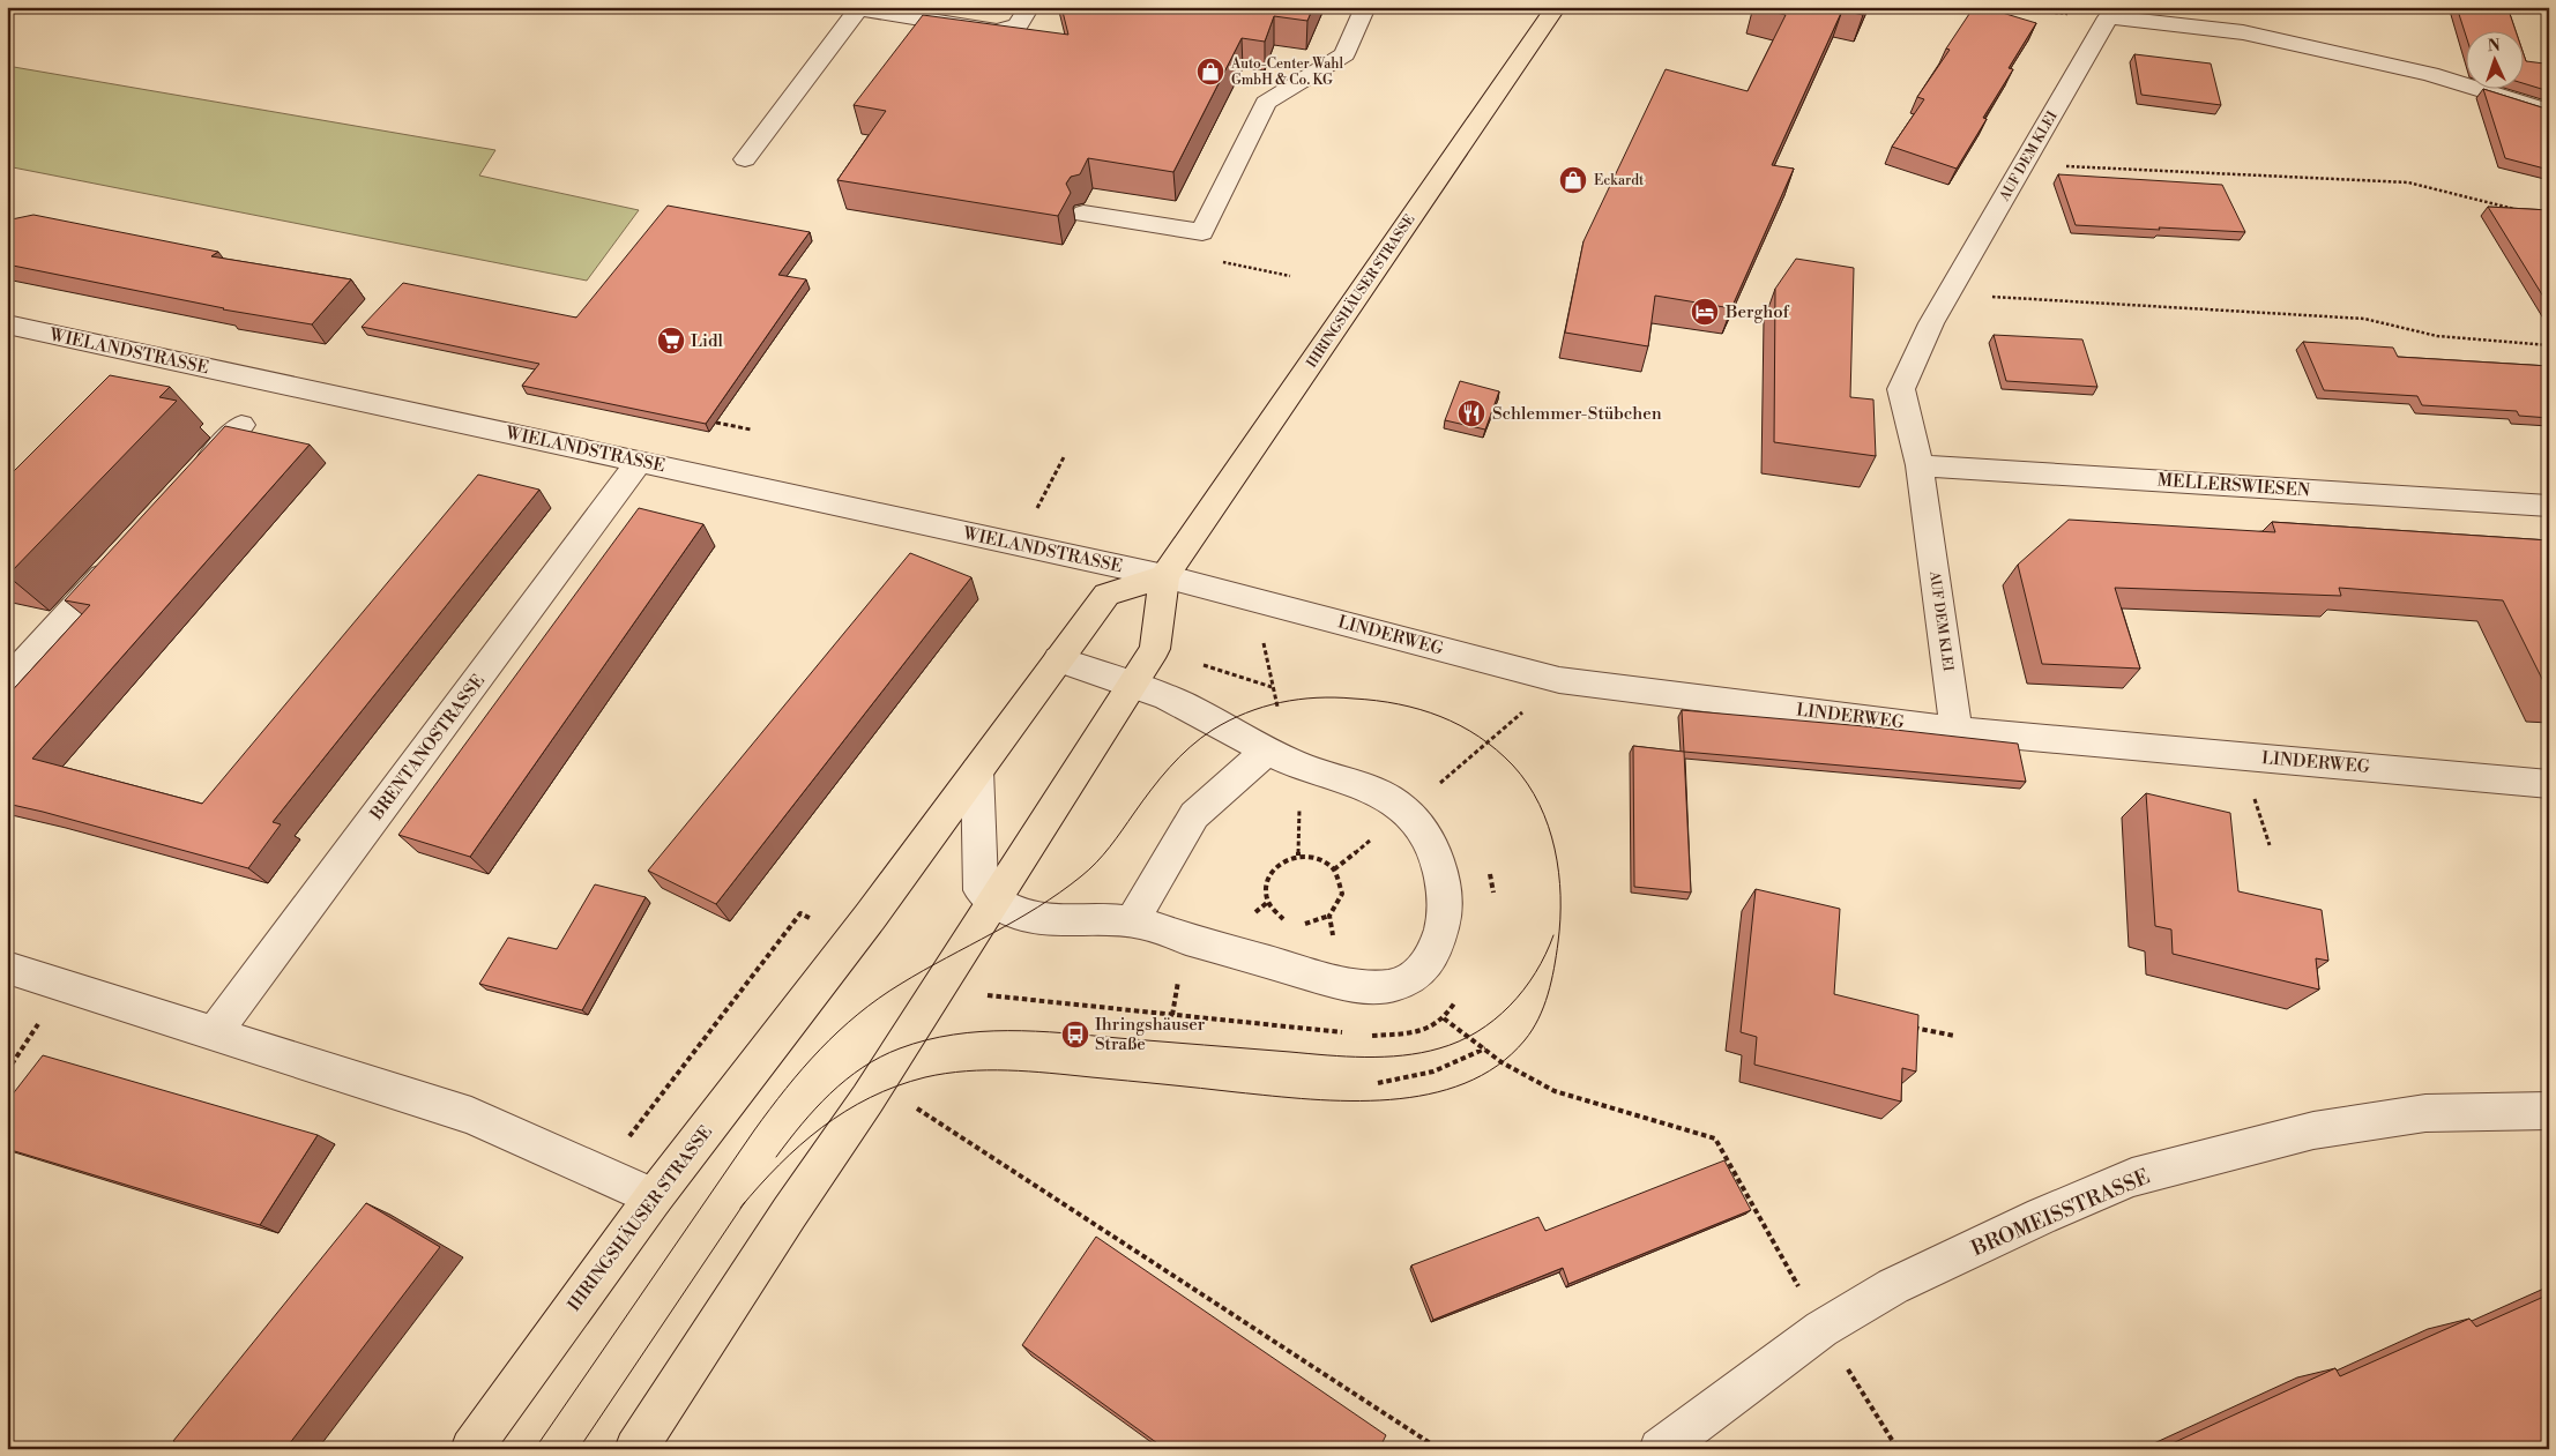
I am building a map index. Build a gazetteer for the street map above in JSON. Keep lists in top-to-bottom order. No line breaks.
{"streets":{"main road":["IHRINGSHÄUSER STRASSE"],"street":["AUF DEM KLEI","WIELANDSTRASSE","MELLERSWIESEN","LINDERWEG","BRENTANOSTRASSE","BROMEISSTRASSE"]},"crossings":[["AUF DEM KLEI","MELLERSWIESEN"],["AUF DEM KLEI","LINDERWEG"],["IHRINGSHÄUSER STRASSE","WIELANDSTRASSE"],["IHRINGSHÄUSER STRASSE","LINDERWEG"],["WIELANDSTRASSE","LINDERWEG"],["WIELANDSTRASSE","BRENTANOSTRASSE"]],"places":{"shop":["Auto-Center Wahl GmbH & Co. KG","Eckardt"],"hotel":["Berghof"],"supermarket":["Lidl"],"restaurant":["Schlemmer-Stübchen"],"bus stop":["Ihringshäuser Straße"]},"north":"top"}
